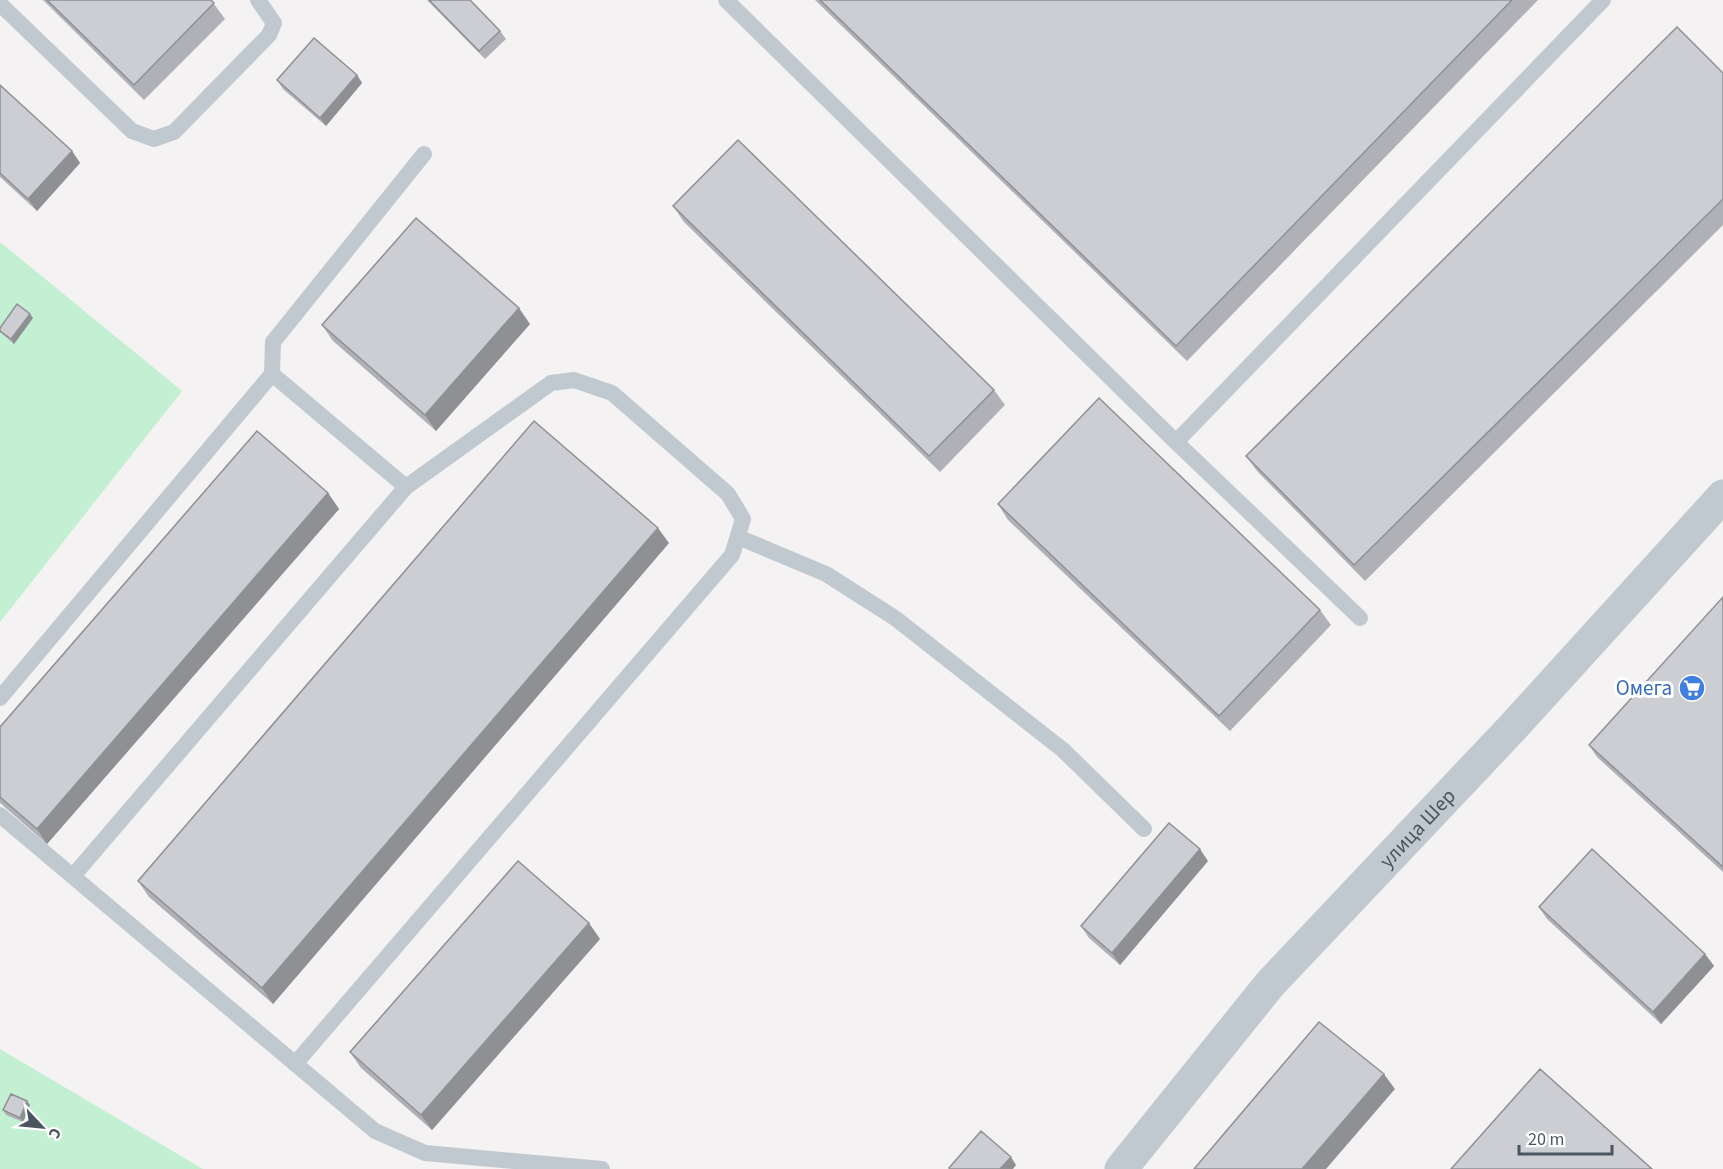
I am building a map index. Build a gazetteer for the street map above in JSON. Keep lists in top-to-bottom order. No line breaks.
{"streets":{"street":["улица Шер"]},"places":{"supermarket":["Омега"]},"scale_bar":"20 m","north":"bottom right"}
